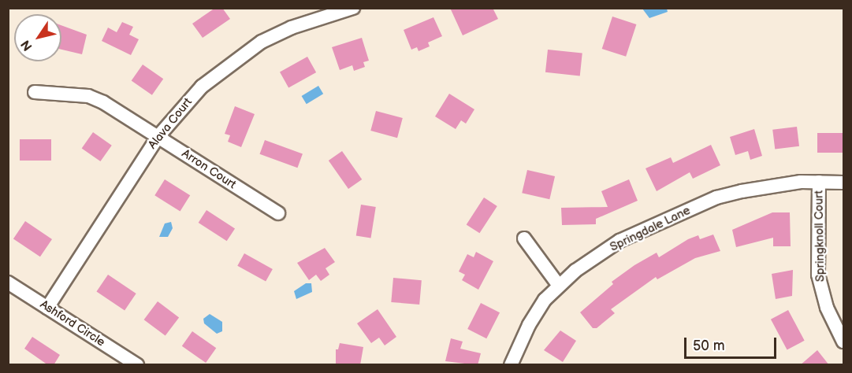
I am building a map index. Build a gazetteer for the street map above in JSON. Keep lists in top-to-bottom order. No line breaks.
{"streets":{"street":["Alava Court","Arron Court","Springdale Lane","Springknoll Court","Ashford Circle"]},"crossings":[["Alava Court","Arron Court"],["Alava Court","Ashford Circle"],["Springdale Lane","Springknoll Court"]],"scale_bar":"50 m","north":"bottom left"}
